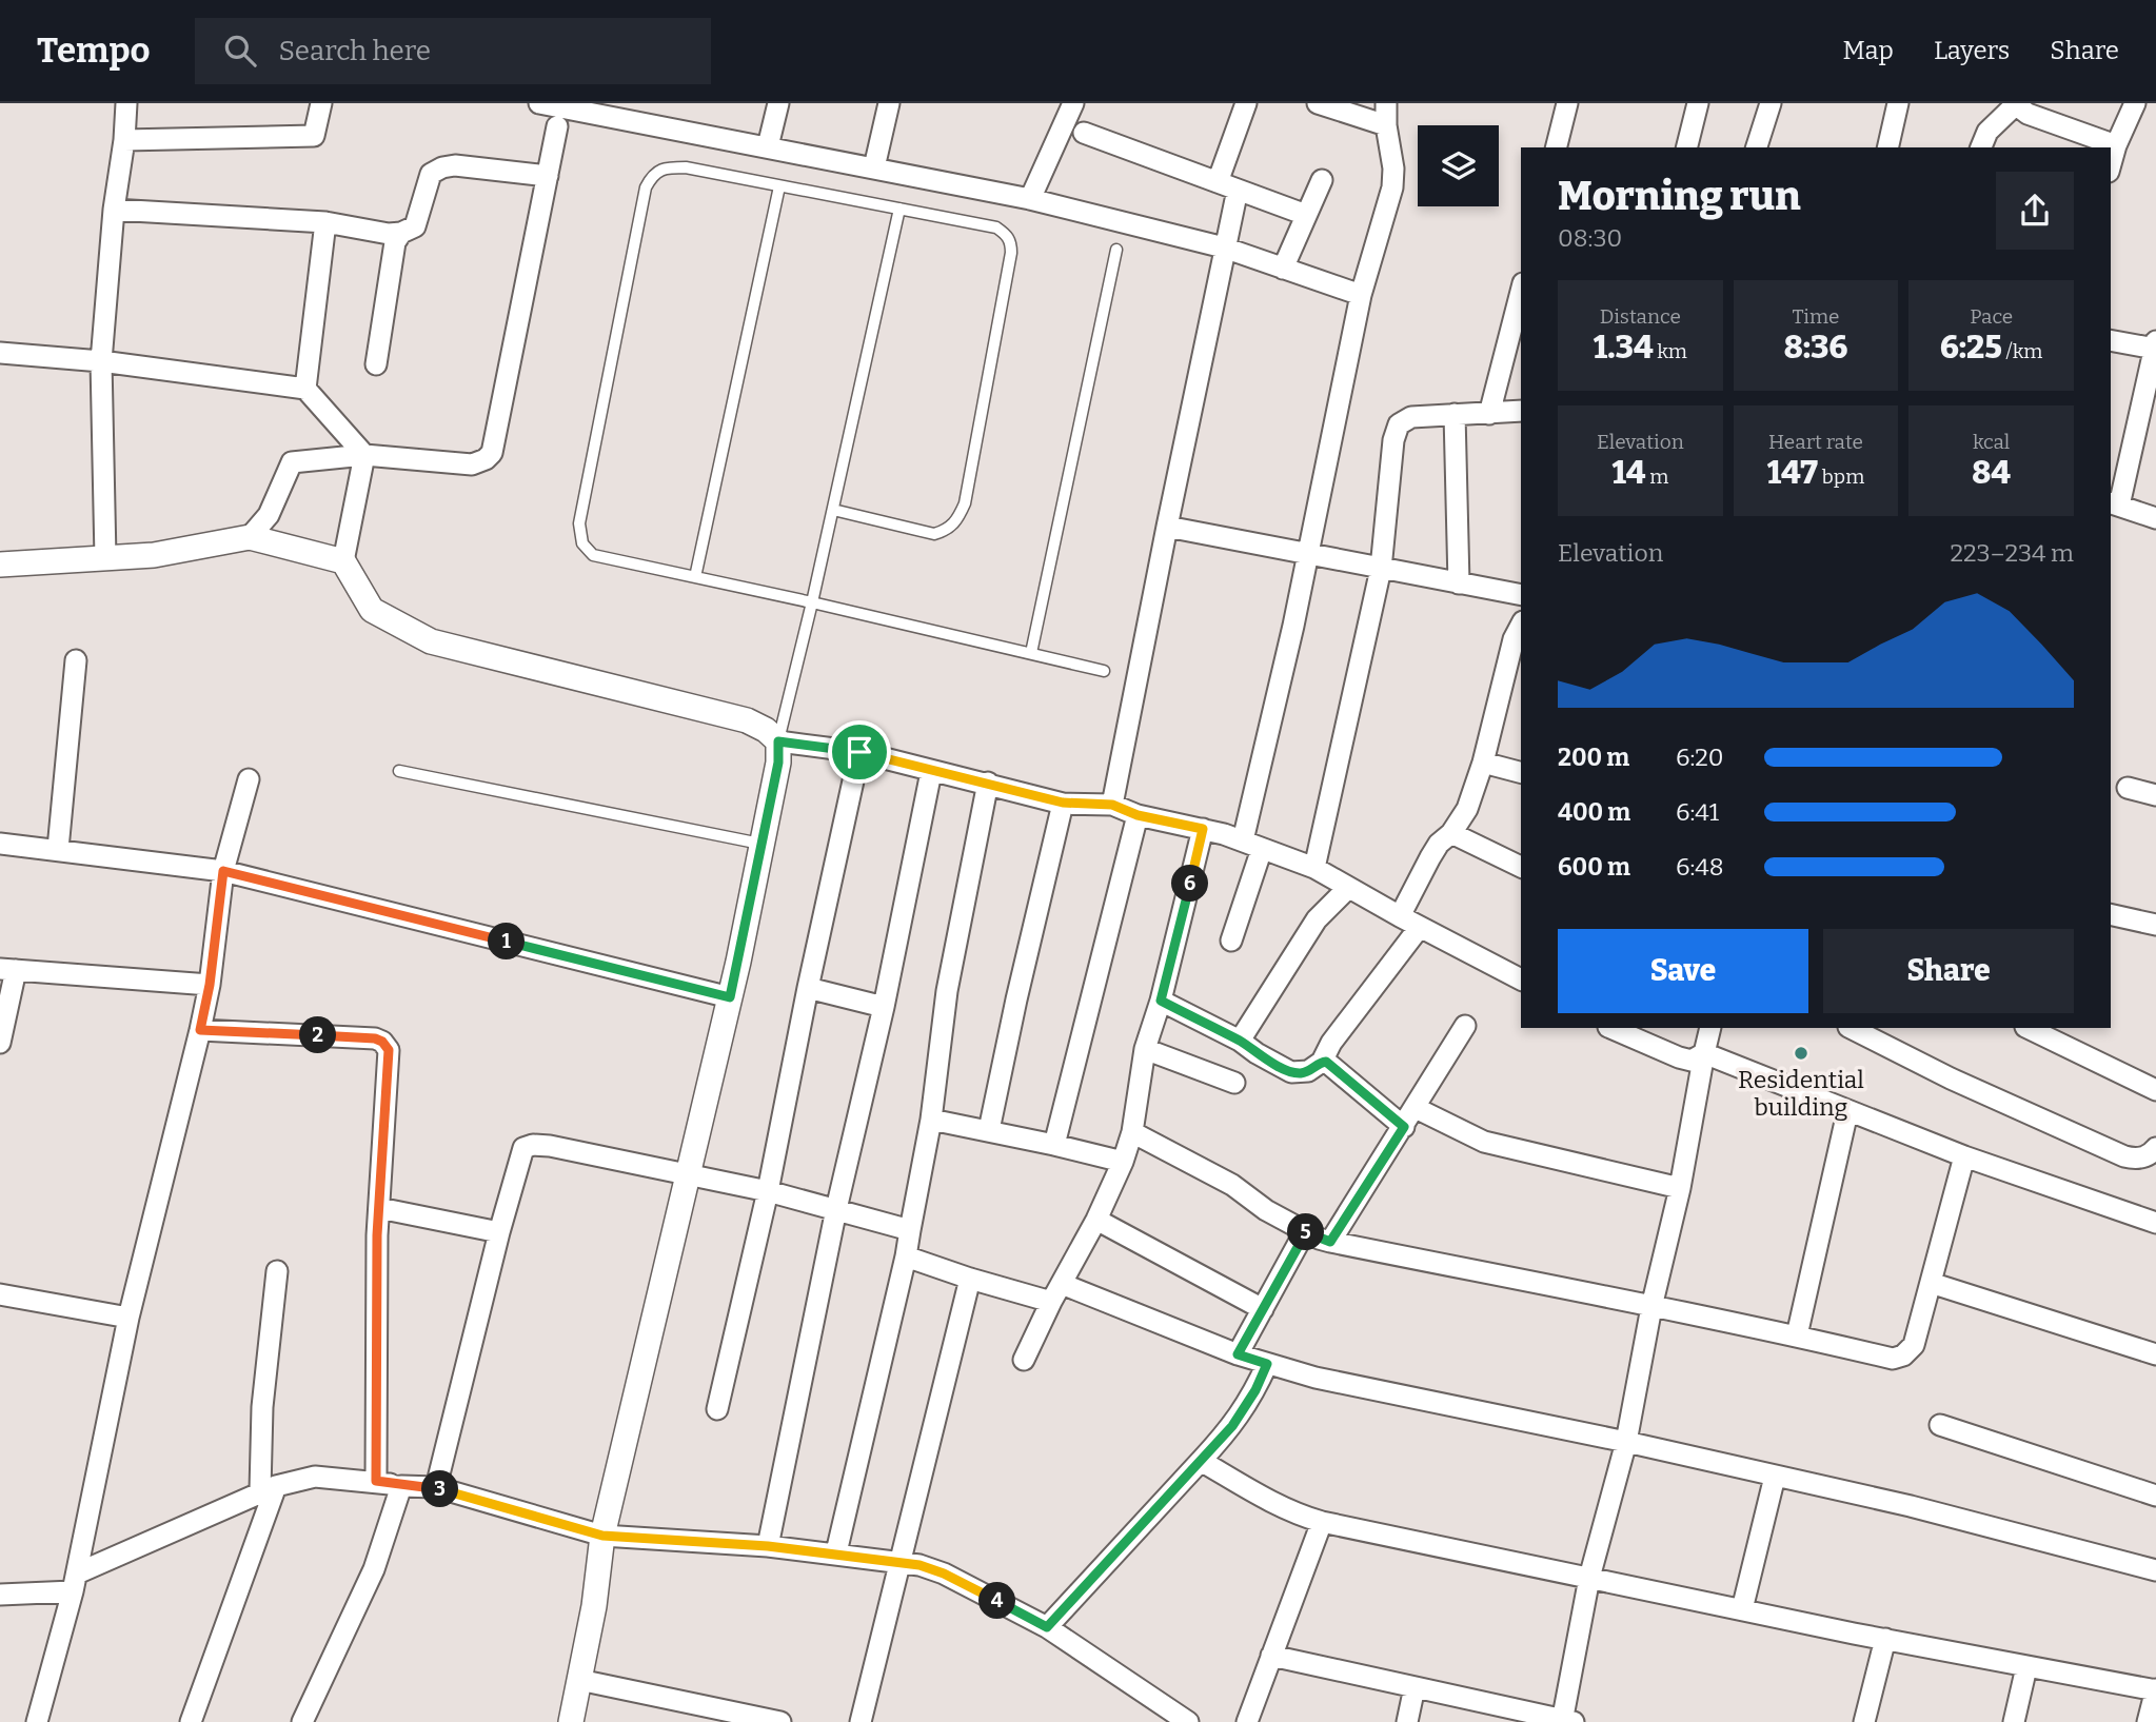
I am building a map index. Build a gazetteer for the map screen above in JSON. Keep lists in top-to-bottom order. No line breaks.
{"places":["Residential building"],"page":{"header":"Tempo","search":"Search here","nav":["Map","Layers","Share"],"heading":["Morning run","08:30"],"stats":[["Distance","1.34 km"],["Time","8:36"],["Pace","6:25 /km"],["Elevation","14 m"],["Heart rate","147 bpm"],["kcal","84"]],"chart":["Elevation","223–234 m"],"list":[{"name":"200 m","note":"6:20"},{"name":"400 m","note":"6:41"},{"name":"600 m","note":"6:48"}],"pins":["6","1","2","5","3","4"],"buttons":["Save","Share"]}}
